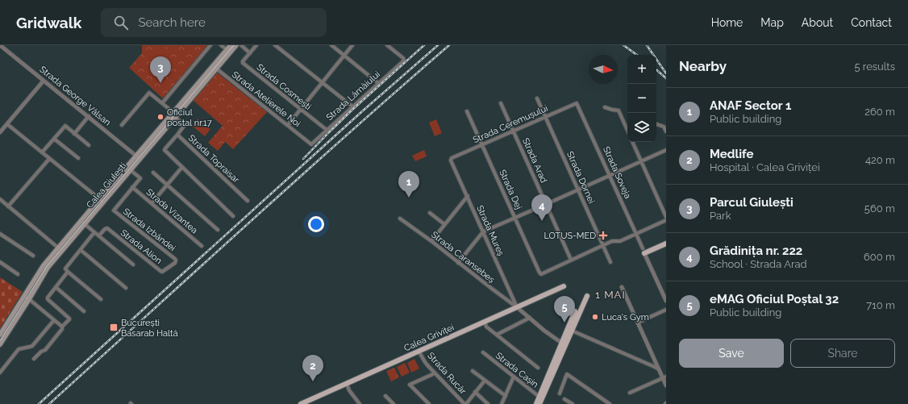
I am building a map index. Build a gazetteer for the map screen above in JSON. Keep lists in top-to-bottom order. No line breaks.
{"streets":{"main road":["Calea Giulești","Calea Griviței"],"street":["Strada Cosmești","Strada George Vâlsan","Strada Lămâiului","Strada Atelierele Noi","Strada Ceremușului","Strada Topraisar","Strada Arad","Strada Soveja","Strada Dornei","Strada Dej","Strada Vizantea","Strada Izbândei","Strada Mureș","Strada Alion","Strada Caransebeș","Strada Cașin","Strada Rucăr"]},"crossings":[["Strada Cosmești","Strada Lămâiului"],["Strada George Vâlsan","Calea Giulești"],["Strada Lămâiului","Strada Atelierele Noi"],["Strada Atelierele Noi","Calea Giulești"],["Strada Ceremușului","Strada Arad"],["Strada Ceremușului","Strada Soveja"],["Strada Ceremușului","Strada Dornei"],["Strada Ceremușului","Strada Dej"],["Strada Ceremușului","Strada Mureș"],["Strada Topraisar","Calea Giulești"],["Strada Arad","Strada Dej"],["Calea Giulești","Strada Vizantea"],["Strada Vizantea","Strada Izbândei"],["Strada Izbândei","Strada Alion"],["Strada Mureș","Strada Caransebeș"],["Strada Mureș","Calea Griviței"],["Strada Caransebeș","Calea Griviței"],["Calea Griviței","Strada Rucăr"]],"districts":["1 MAI"],"places":{"other":["Oficiul postal nr.17","Luca's Gym"],"health":["LOTUS-MED"],"transit":["București Basarab Haltă"]},"north":"right","page":{"header":"Gridwalk","search":"Search here","nav":["Home","Map","About","Contact"],"heading":["Nearby","5 results"],"map_buttons":["+","−"],"pins":["3","1","4","5","2"],"list":[{"mark":"1","name":"ANAF Sector 1","note":"Public building","value":"260 m"},{"mark":"2","name":"Medlife","note":"Hospital · Calea Griviței","value":"420 m"},{"mark":"3","name":"Parcul Giulești","note":"Park","value":"560 m"},{"mark":"4","name":"Grădinița nr. 222","note":"School · Strada Arad","value":"600 m"},{"mark":"5","name":"eMAG Oficiul Poștal 32","note":"Public building","value":"710 m"}],"buttons":["Save","Share"]}}
